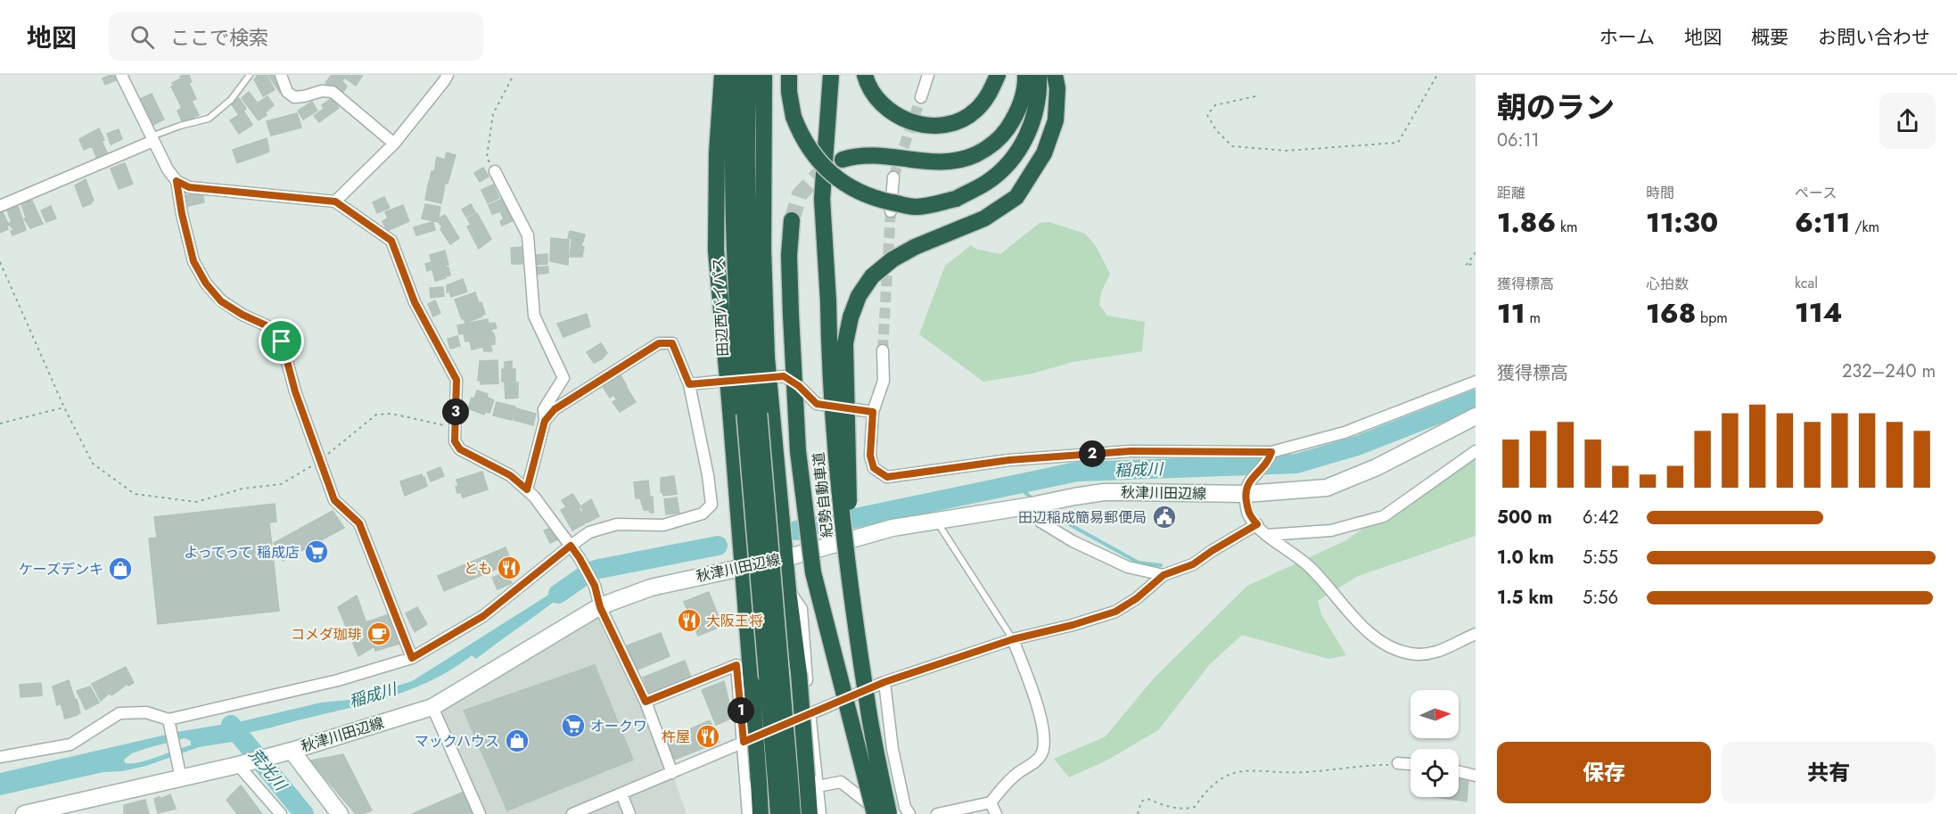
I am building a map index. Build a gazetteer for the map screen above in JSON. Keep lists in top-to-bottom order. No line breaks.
{"streets":{"highway":["田辺西バイパス","紀勢自動車道"],"main road":["秋津川田辺線"]},"crossings":[["田辺西バイパス","秋津川田辺線"]],"water":["稲成川","荒光川"],"places":{"public building":["田辺稲成簡易郵便局"],"supermarket":["よってって 稲成店","オークワ"],"restaurant":["とも","大阪王将","杵屋"],"shop":["ケーズデンキ","マックハウス"],"cafe":["コメダ珈琲"]},"north":"right","page":{"header":"地図","search":"ここで検索","nav":["ホーム","地図","概要","お問い合わせ"],"heading":["朝のラン","06:11"],"stats":[["距離","1.86 km"],["時間","11:30"],["ペース","6:11 /km"],["獲得標高","11 m"],["心拍数","168 bpm"],["kcal","114"]],"chart":["獲得標高","232–240 m"],"pins":["3","2","1"],"list":[{"name":"500 m","note":"6:42"},{"name":"1.0 km","note":"5:55"},{"name":"1.5 km","note":"5:56"}],"buttons":["保存","共有"]}}
